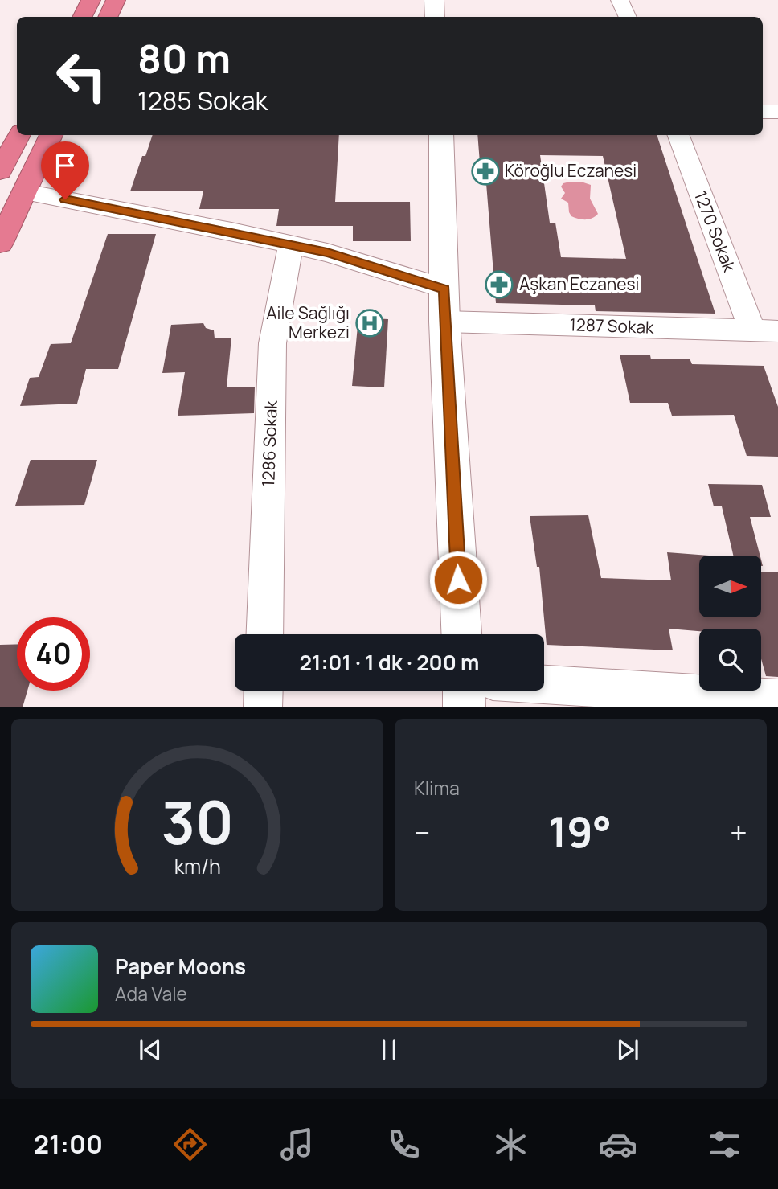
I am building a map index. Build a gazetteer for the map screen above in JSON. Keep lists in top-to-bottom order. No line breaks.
{"streets":{"street":["1270 Sokak","1287 Sokak","1286 Sokak"]},"crossings":[["1270 Sokak","1287 Sokak"]],"places":{"pharmacy":["Köroğlu Eczanesi","Aşkan Eczanesi"],"hospital":["Aile Sağlığı Merkezi"]},"north":"right","page":{"turn":["80 m","1285 Sokak"],"limit":"40","trip":"21:01 · 1 dk · 200 m","tile":"Klima","heat":["−","19°","+"],"song":["Paper Moons","Ada Vale"],"tabs":"21:00","gauge":["30","km/h"]}}
